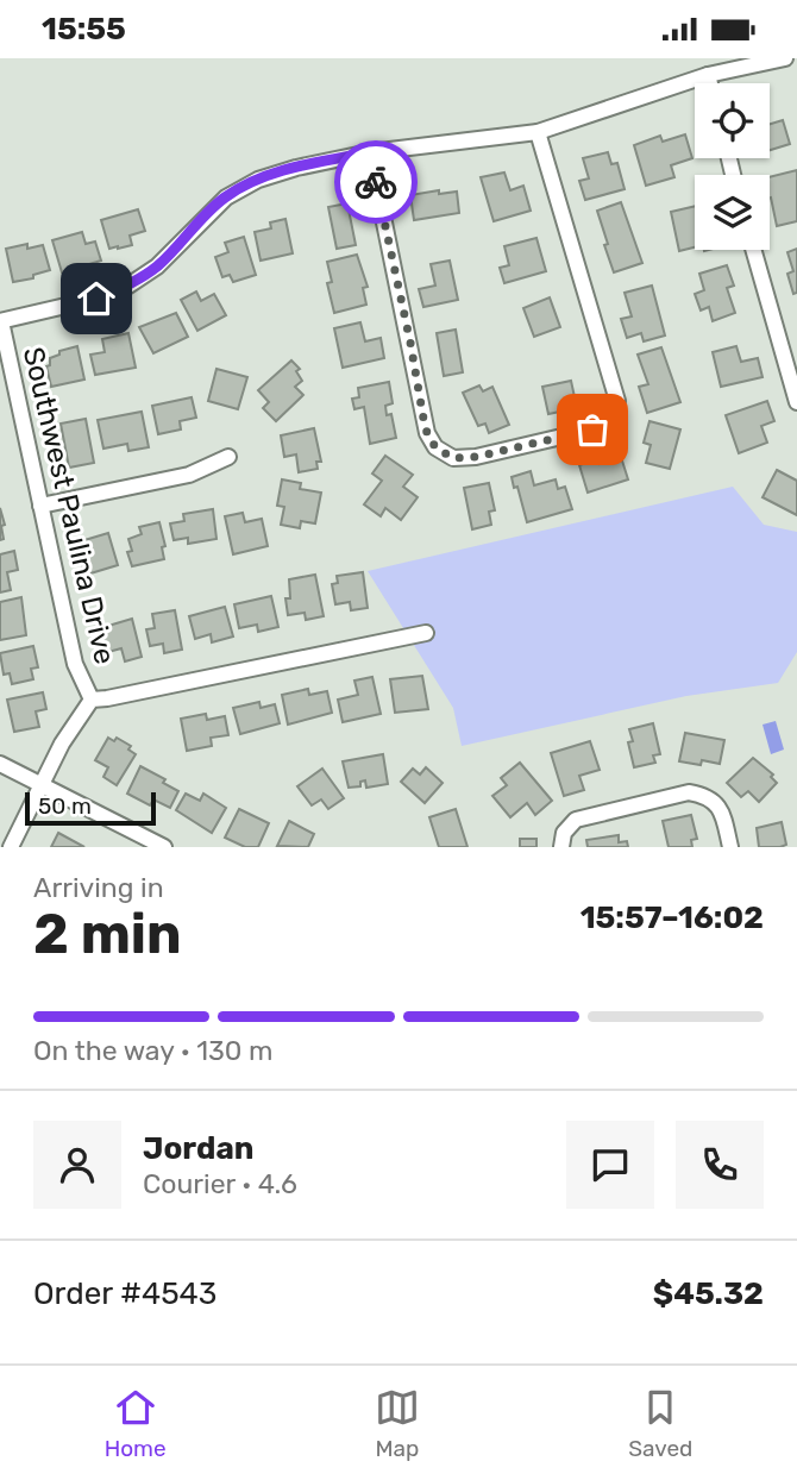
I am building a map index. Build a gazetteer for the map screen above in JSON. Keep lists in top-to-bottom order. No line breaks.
{"streets":{"street":["Southwest Paulina Drive"]},"scale_bar":"50 m","page":{"status":"15:55","scale":"50 m","heading":["2 min","Arriving in","15:57–16:02"],"panel":["Jordan","Courier · 4.6","Order #4543","$45.32"],"bar":"On the way · 130 m","tabs":["Home","Map","Saved"]}}
